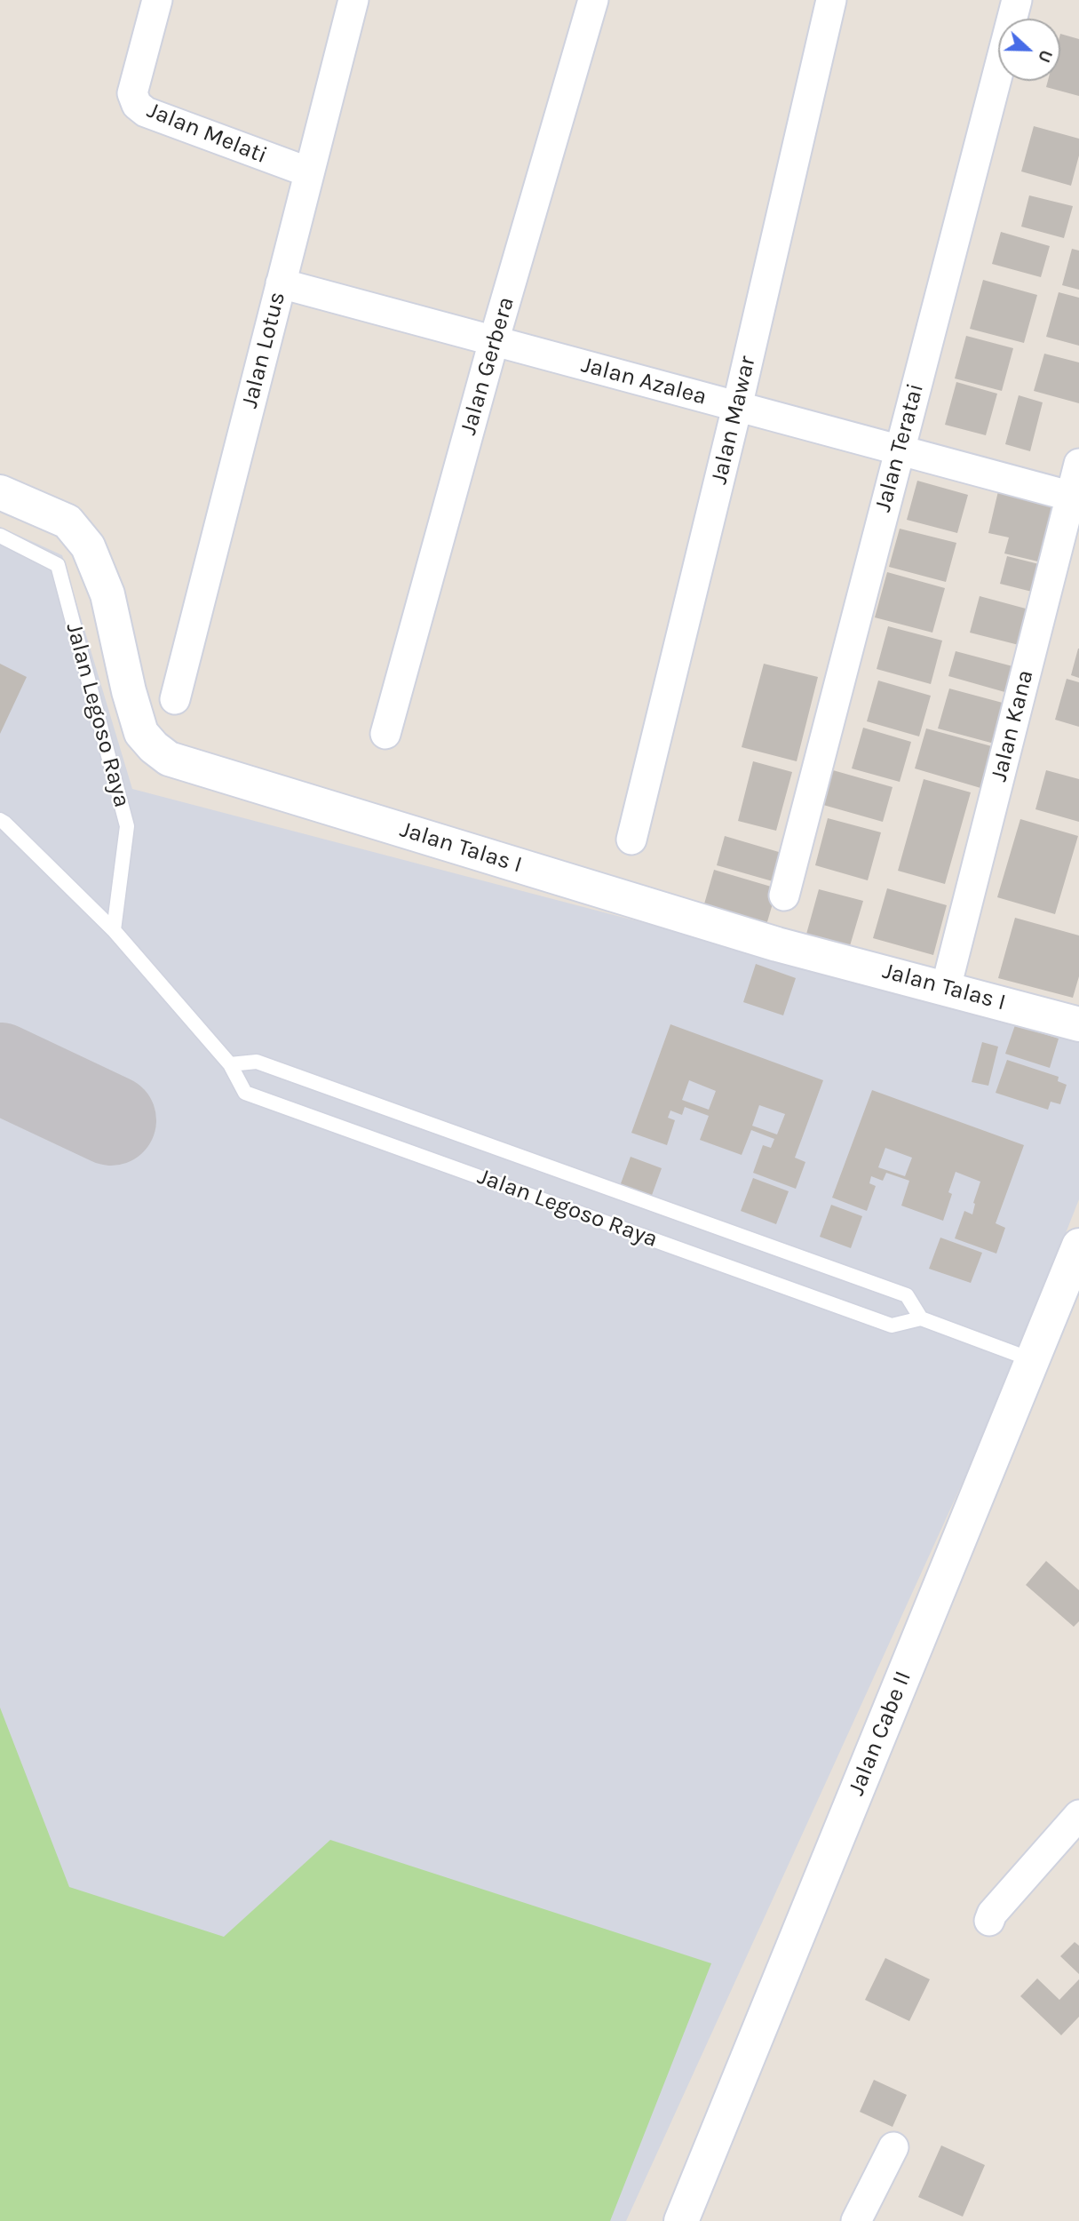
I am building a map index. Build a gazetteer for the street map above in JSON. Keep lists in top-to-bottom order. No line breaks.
{"streets":{"street":["Jalan Melati","Jalan Lotus","Jalan Gerbera","Jalan Azalea","Jalan Mawar","Jalan Teratai","Jalan Kana","Jalan Talas I","Jalan Cabe II"],"lane":["Jalan Legoso Raya"]},"crossings":[["Jalan Melati","Jalan Lotus"],["Jalan Lotus","Jalan Azalea"],["Jalan Gerbera","Jalan Azalea"],["Jalan Azalea","Jalan Mawar"],["Jalan Azalea","Jalan Teratai"],["Jalan Azalea","Jalan Kana"],["Jalan Kana","Jalan Talas I"]],"north":"right"}
